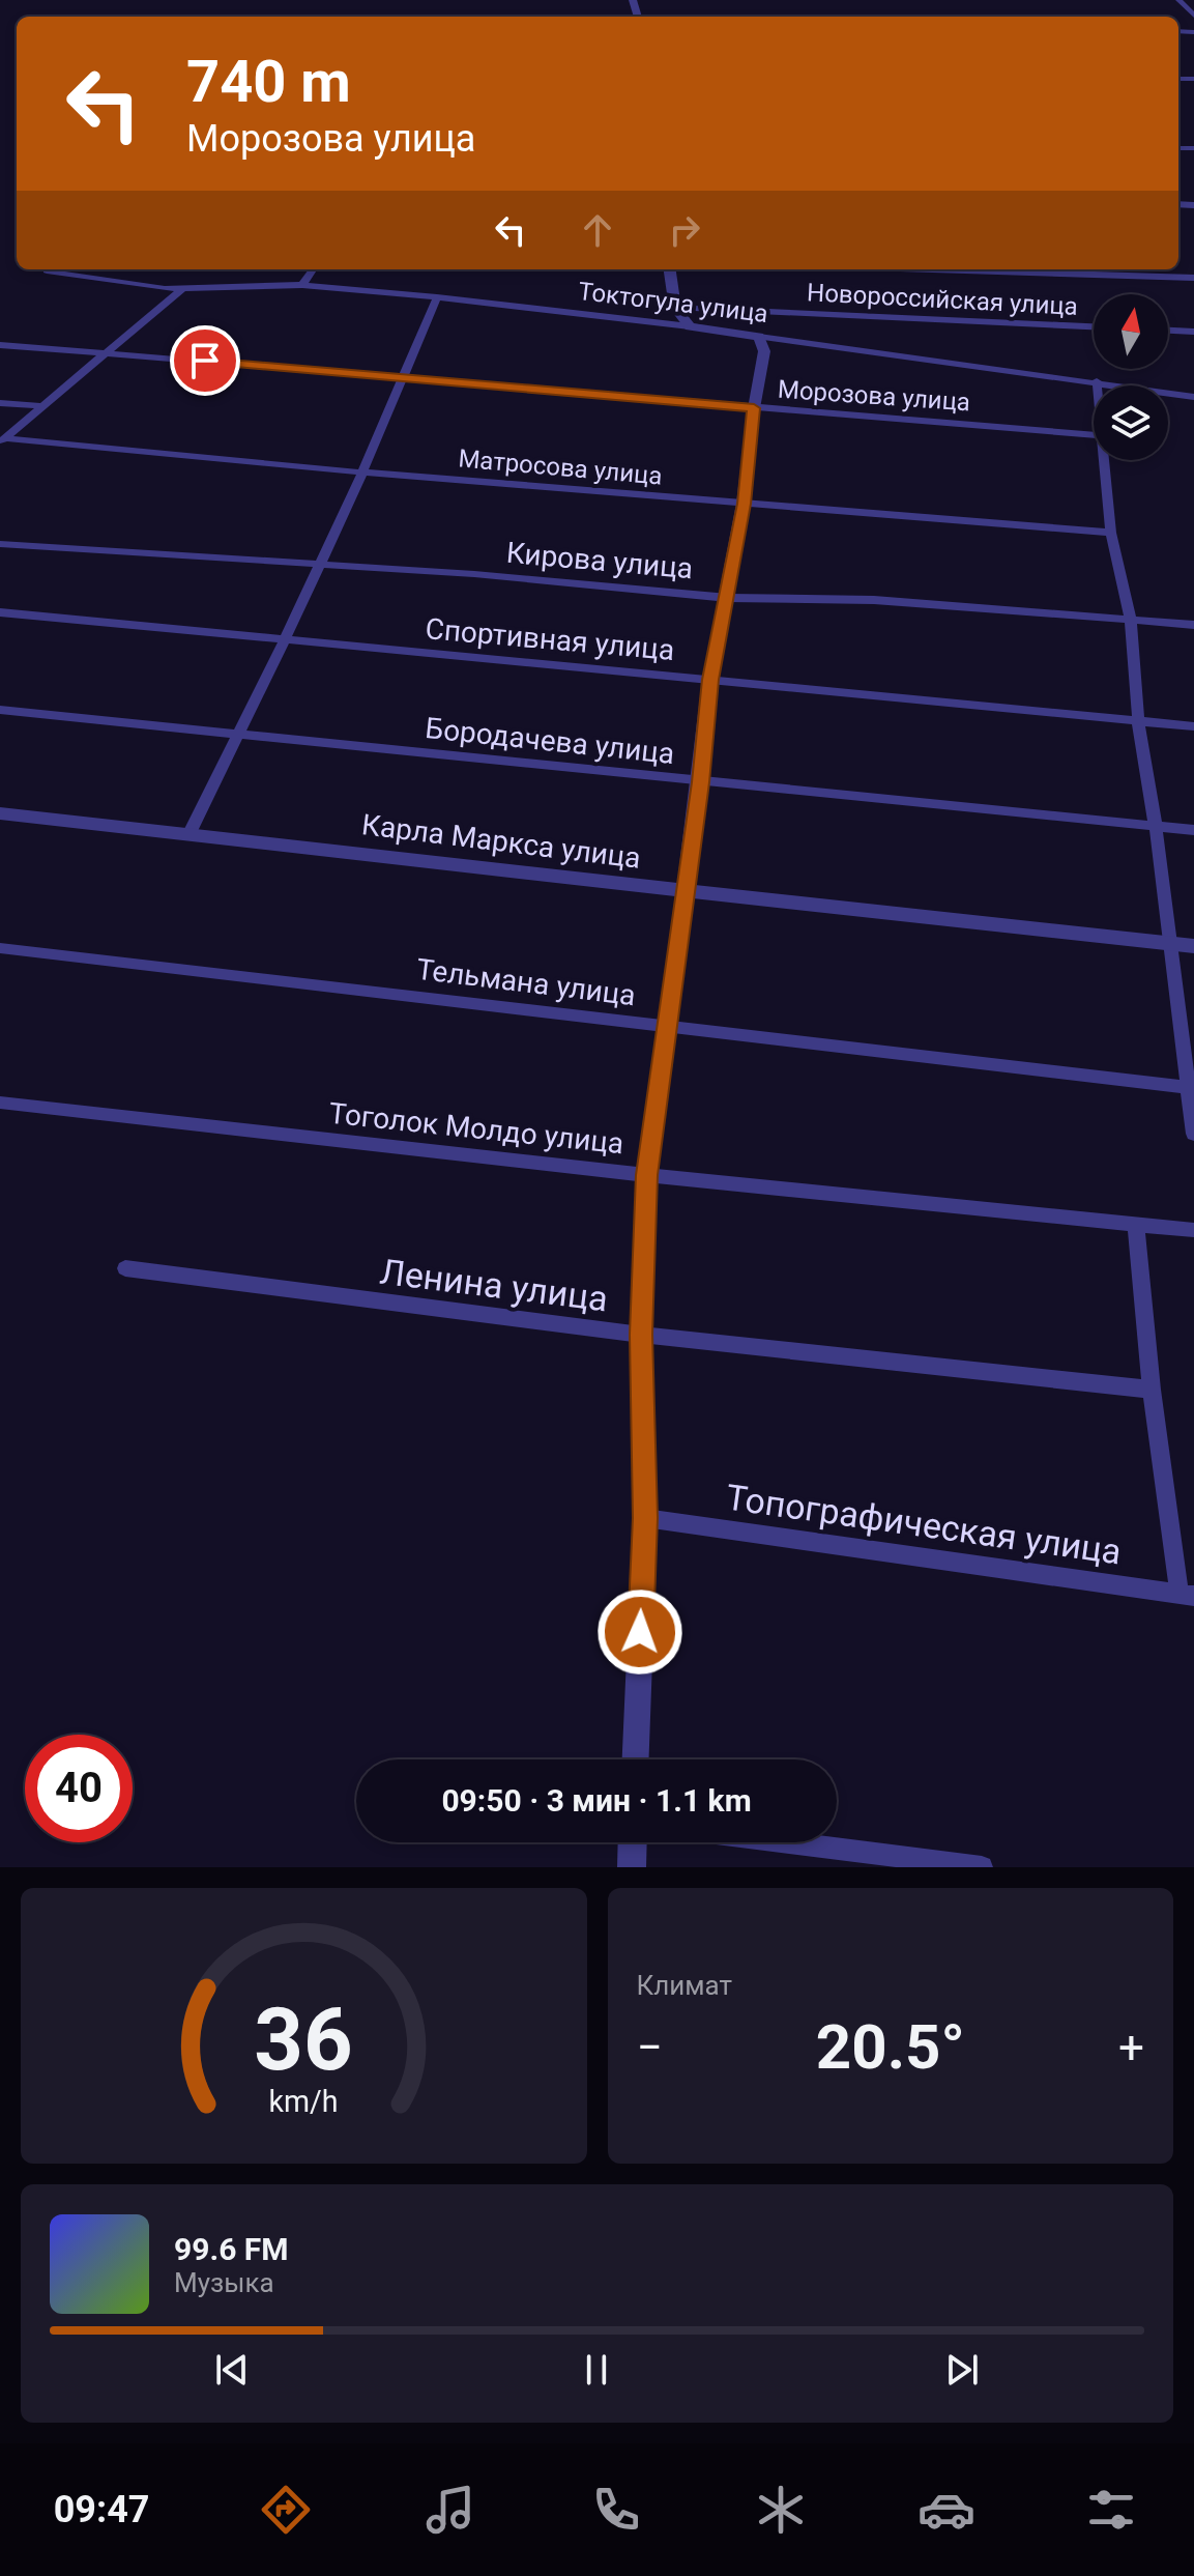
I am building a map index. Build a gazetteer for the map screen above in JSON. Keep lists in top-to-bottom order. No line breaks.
{"streets":{"street":["Новороссийская улица","Токтогула улица","Морозова улица","Матросова улица","Кирова улица","Спортивная улица","Бородачева улица","Карла Маркса улица","Тельмана улица","Тоголок Молдо улица","Ленина улица","Топографическая улица"]},"north":"top","page":{"turn":["740 m","Морозова улица"],"limit":"40","trip":"09:50 · 3 мин · 1.1 km","tile":"Климат","heat":["−","20.5°","+"],"song":["99.6 FM","Музыка"],"tabs":"09:47","gauge":["36","km/h"]}}
